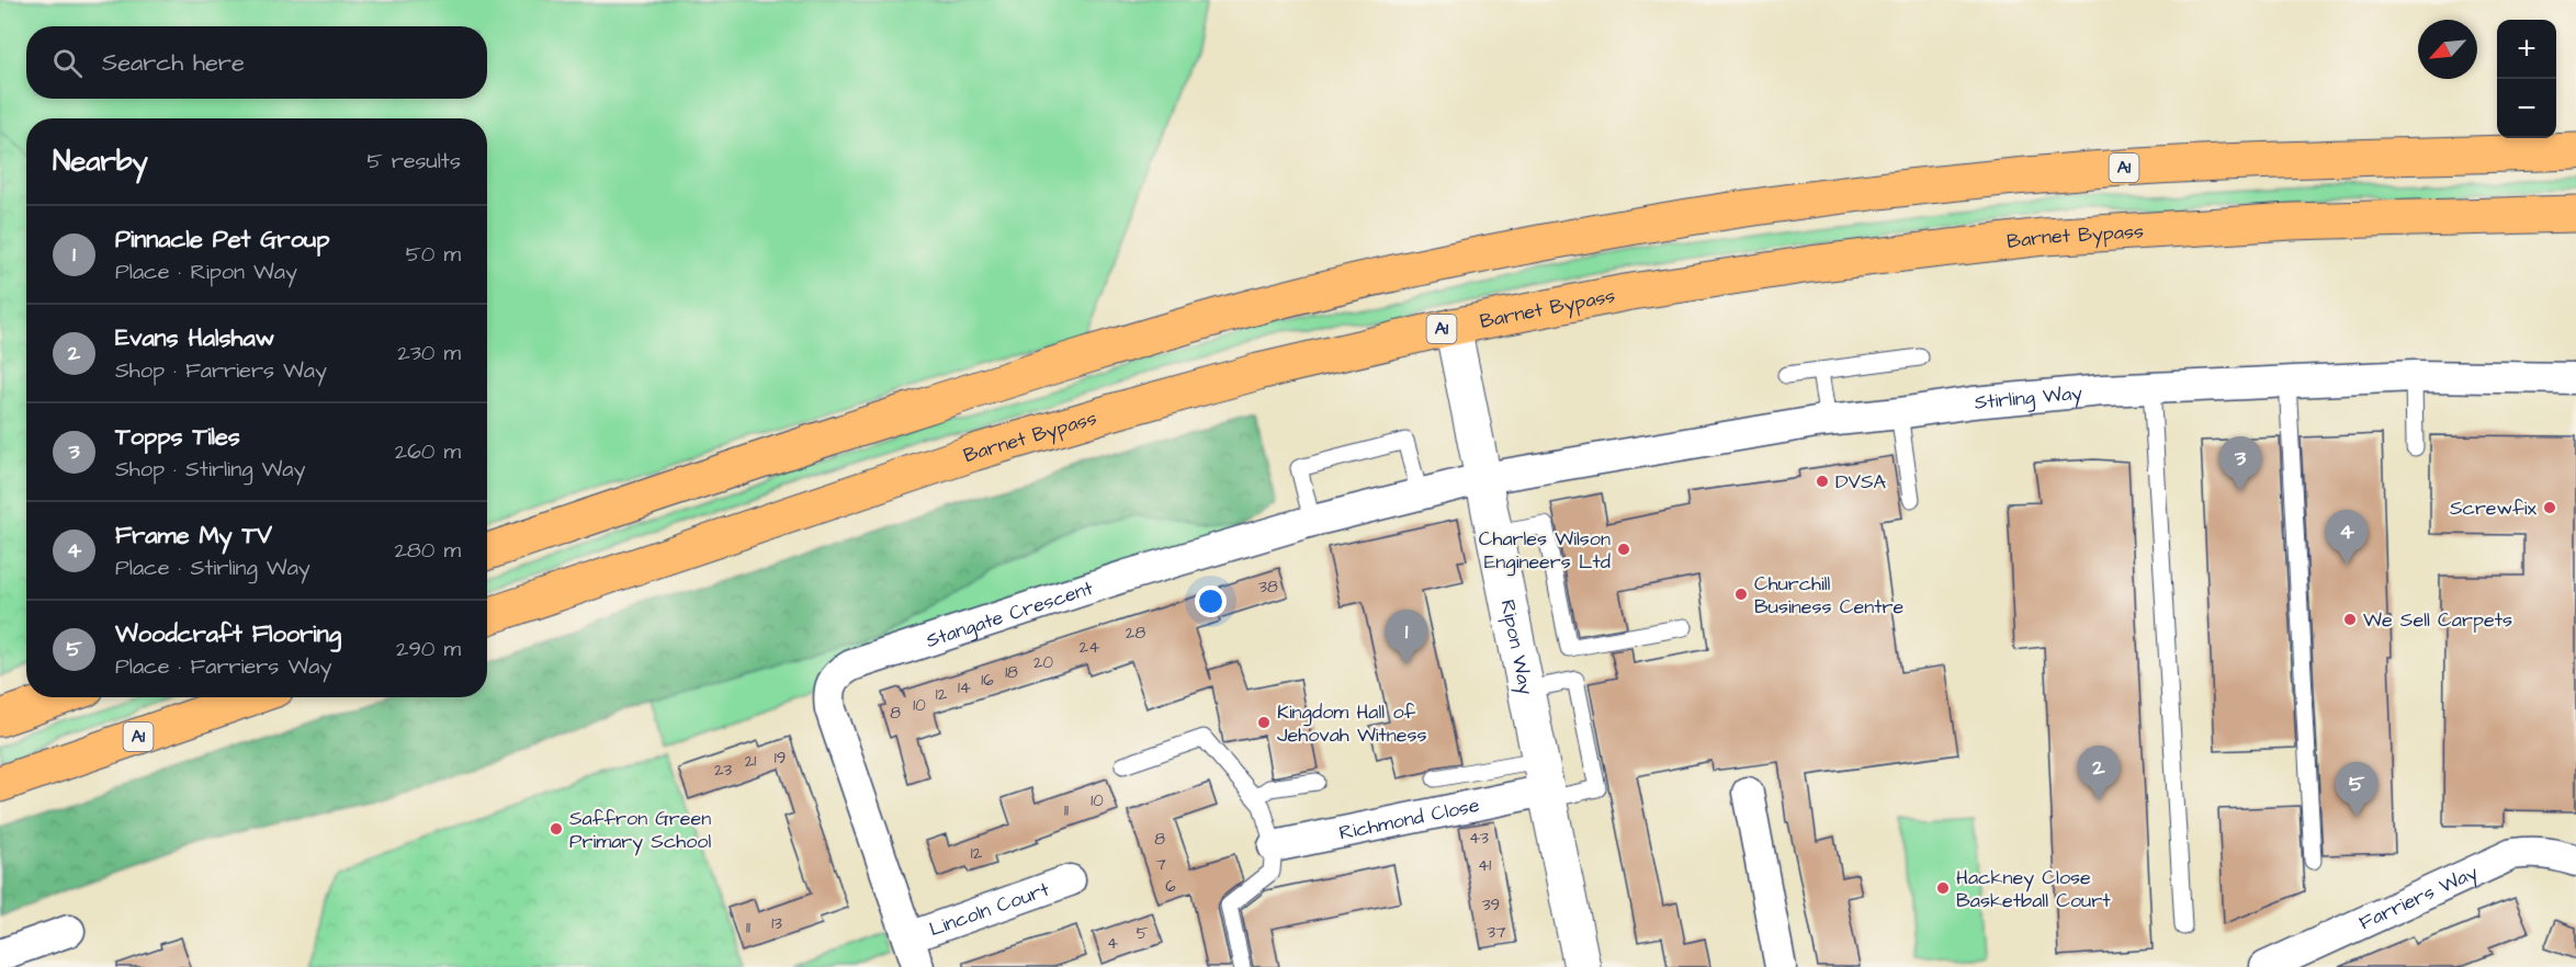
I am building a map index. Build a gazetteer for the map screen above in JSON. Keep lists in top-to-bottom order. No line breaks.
{"streets":{"highway":["A1","Barnet Bypass"],"street":["Stirling Way","Stangate Crescent","Ripon Way","Richmond Close","Farriers Way","Lincoln Court"]},"crossings":[["Barnet Bypass","Ripon Way"],["Stirling Way","Stangate Crescent"],["Stirling Way","Ripon Way"],["Stangate Crescent","Ripon Way"],["Stangate Crescent","Lincoln Court"],["Ripon Way","Richmond Close"]],"places":["DVSA","Screwfix","Charles Wilson Engineers Ltd","Churchill Business Centre","We Sell Carpets","Kingdom Hall of Jehovah Witness","Saffron Green Primary School","Hackney Close Basketball Court"],"house_numbers":["38","28","24","20","18","16","14","12","10","8","19","21","23","10","11","43","8","12","7","41","6","39","13","11","37","5","4"],"north":"bottom left","page":{"map_buttons":["+","−"],"search":"Search here","heading":["Nearby","5 results"],"list":[{"mark":"1","name":"Pinnacle Pet Group","note":"Place · Ripon Way","value":"50 m"},{"mark":"2","name":"Evans Halshaw","note":"Shop · Farriers Way","value":"230 m"},{"mark":"3","name":"Topps Tiles","note":"Shop · Stirling Way","value":"260 m"},{"mark":"4","name":"Frame My TV","note":"Place · Stirling Way","value":"280 m"},{"mark":"5","name":"Woodcraft Flooring","note":"Place · Farriers Way","value":"290 m"}],"pins":["3","4","1","2","5"]}}
